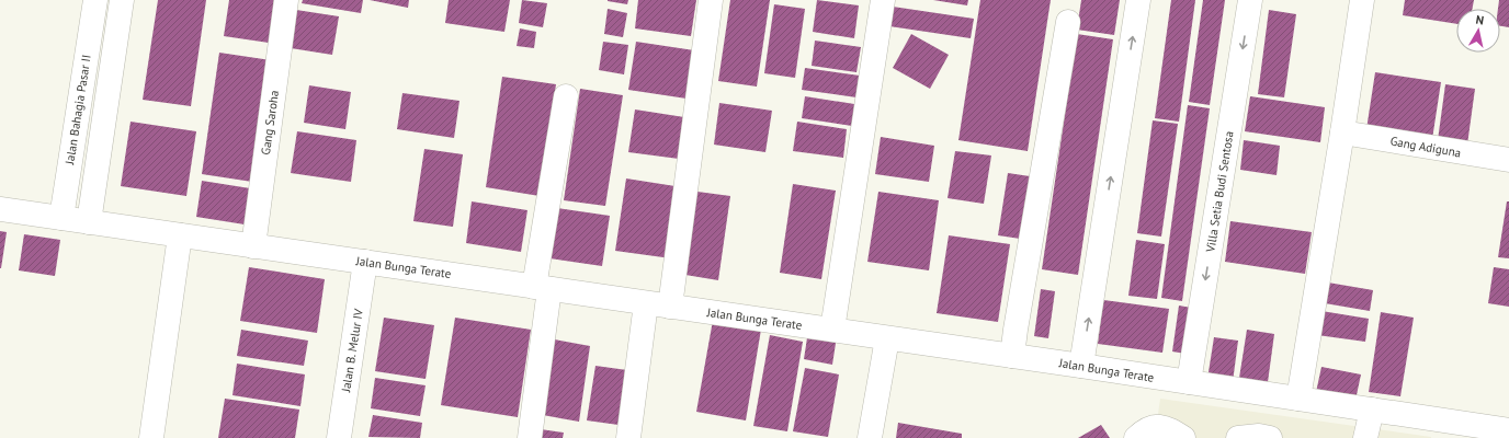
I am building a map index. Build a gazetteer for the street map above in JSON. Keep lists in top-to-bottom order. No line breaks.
{"streets":{"street":["Jalan Bahagia Pasar II","Gang Saroha","Gang Adiguna","Villa Setia Budi Sentosa","Jalan Bunga Terate","Jalan B. Melur IV"]},"crossings":[["Jalan Bahagia Pasar II","Jalan Bunga Terate"],["Gang Saroha","Jalan Bunga Terate"],["Villa Setia Budi Sentosa","Jalan Bunga Terate"],["Jalan Bunga Terate","Jalan B. Melur IV"]],"north":"top"}
